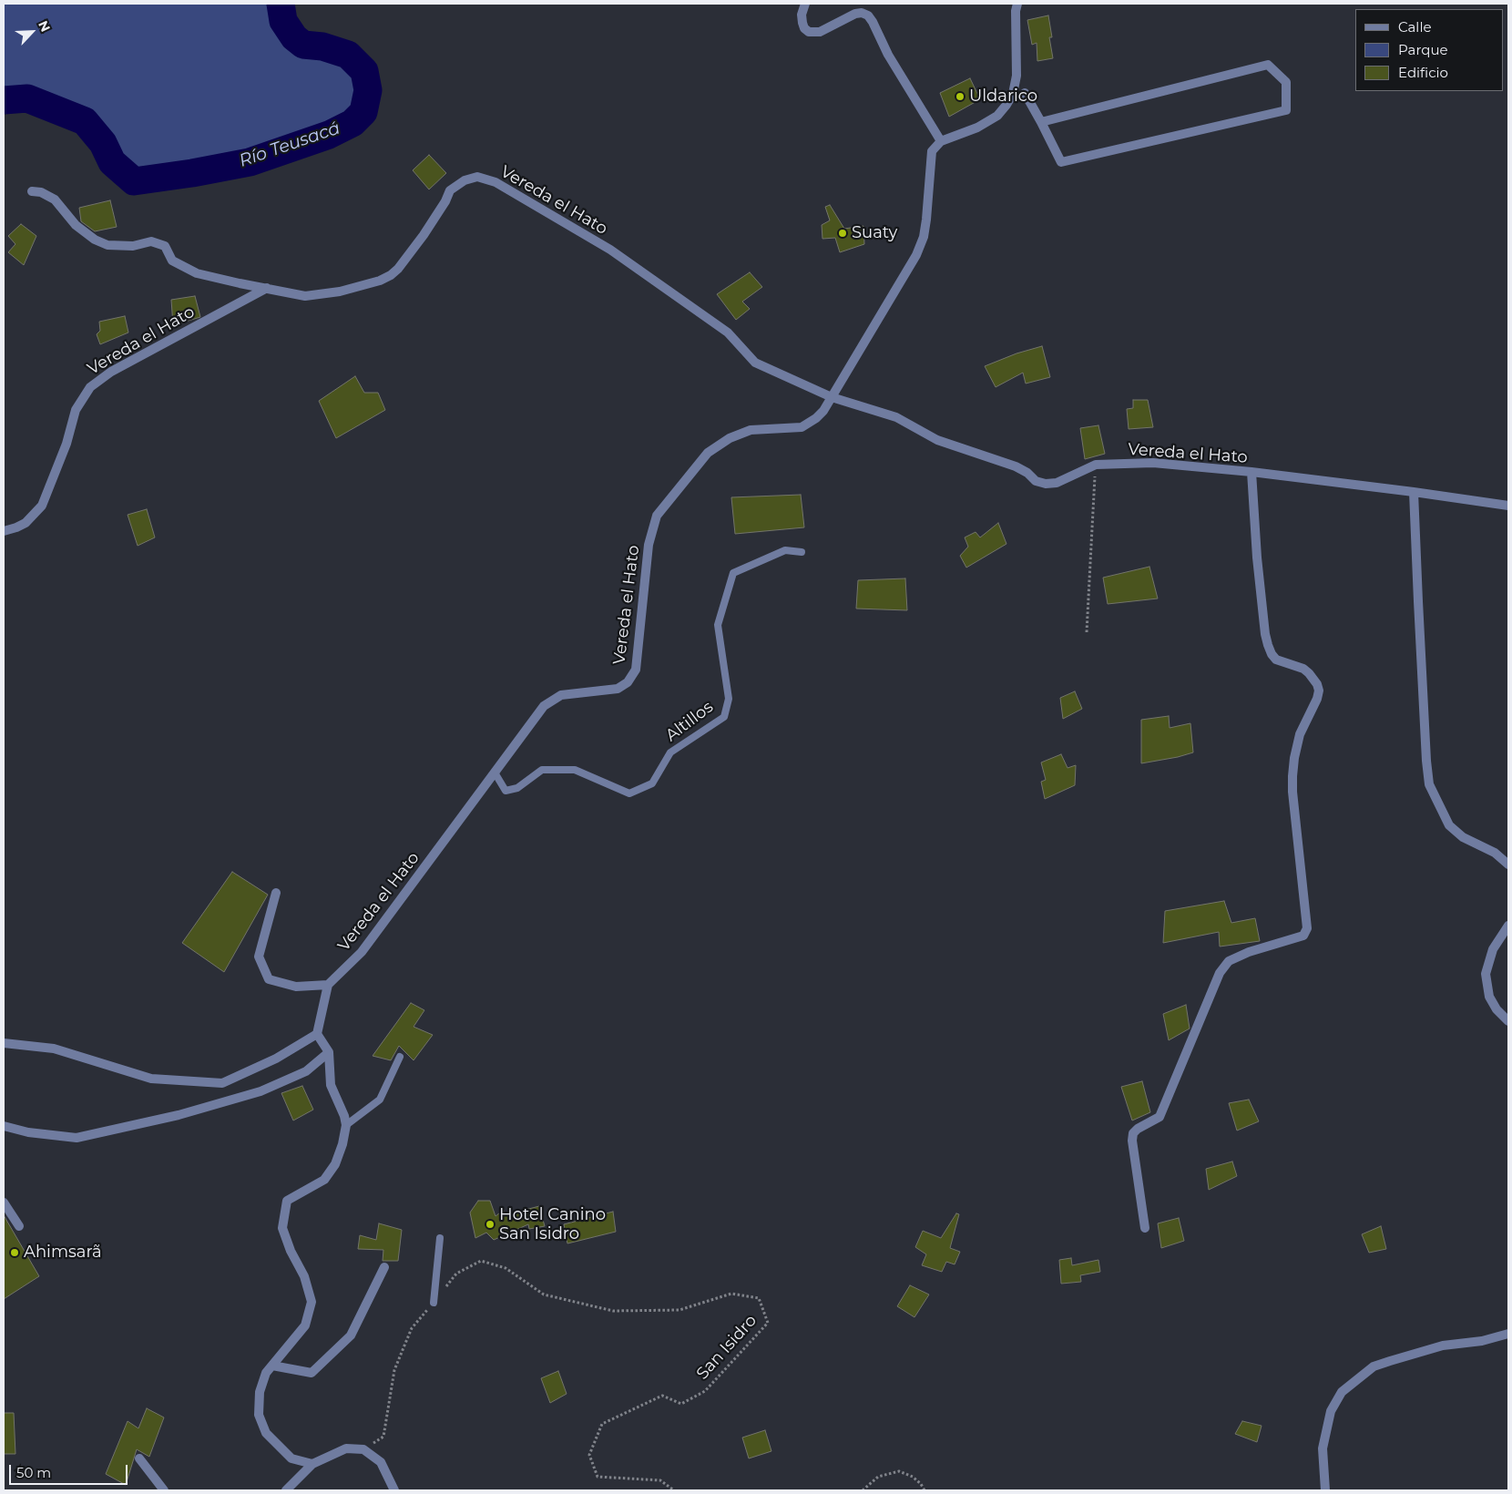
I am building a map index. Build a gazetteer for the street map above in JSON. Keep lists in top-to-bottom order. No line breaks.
{"streets":{"street":["Vereda el Hato"],"lane":["Altillos"],"path":["San Isidro"]},"crossings":[["Vereda el Hato","Altillos"]],"water":["Río Teusacá"],"places":["Uldarico","Suaty","Hotel Canino San Isidro","Ahimsarã"],"legend":["Calle","Parque","Edificio"],"scale_bar":"50 m","north":"top right"}
